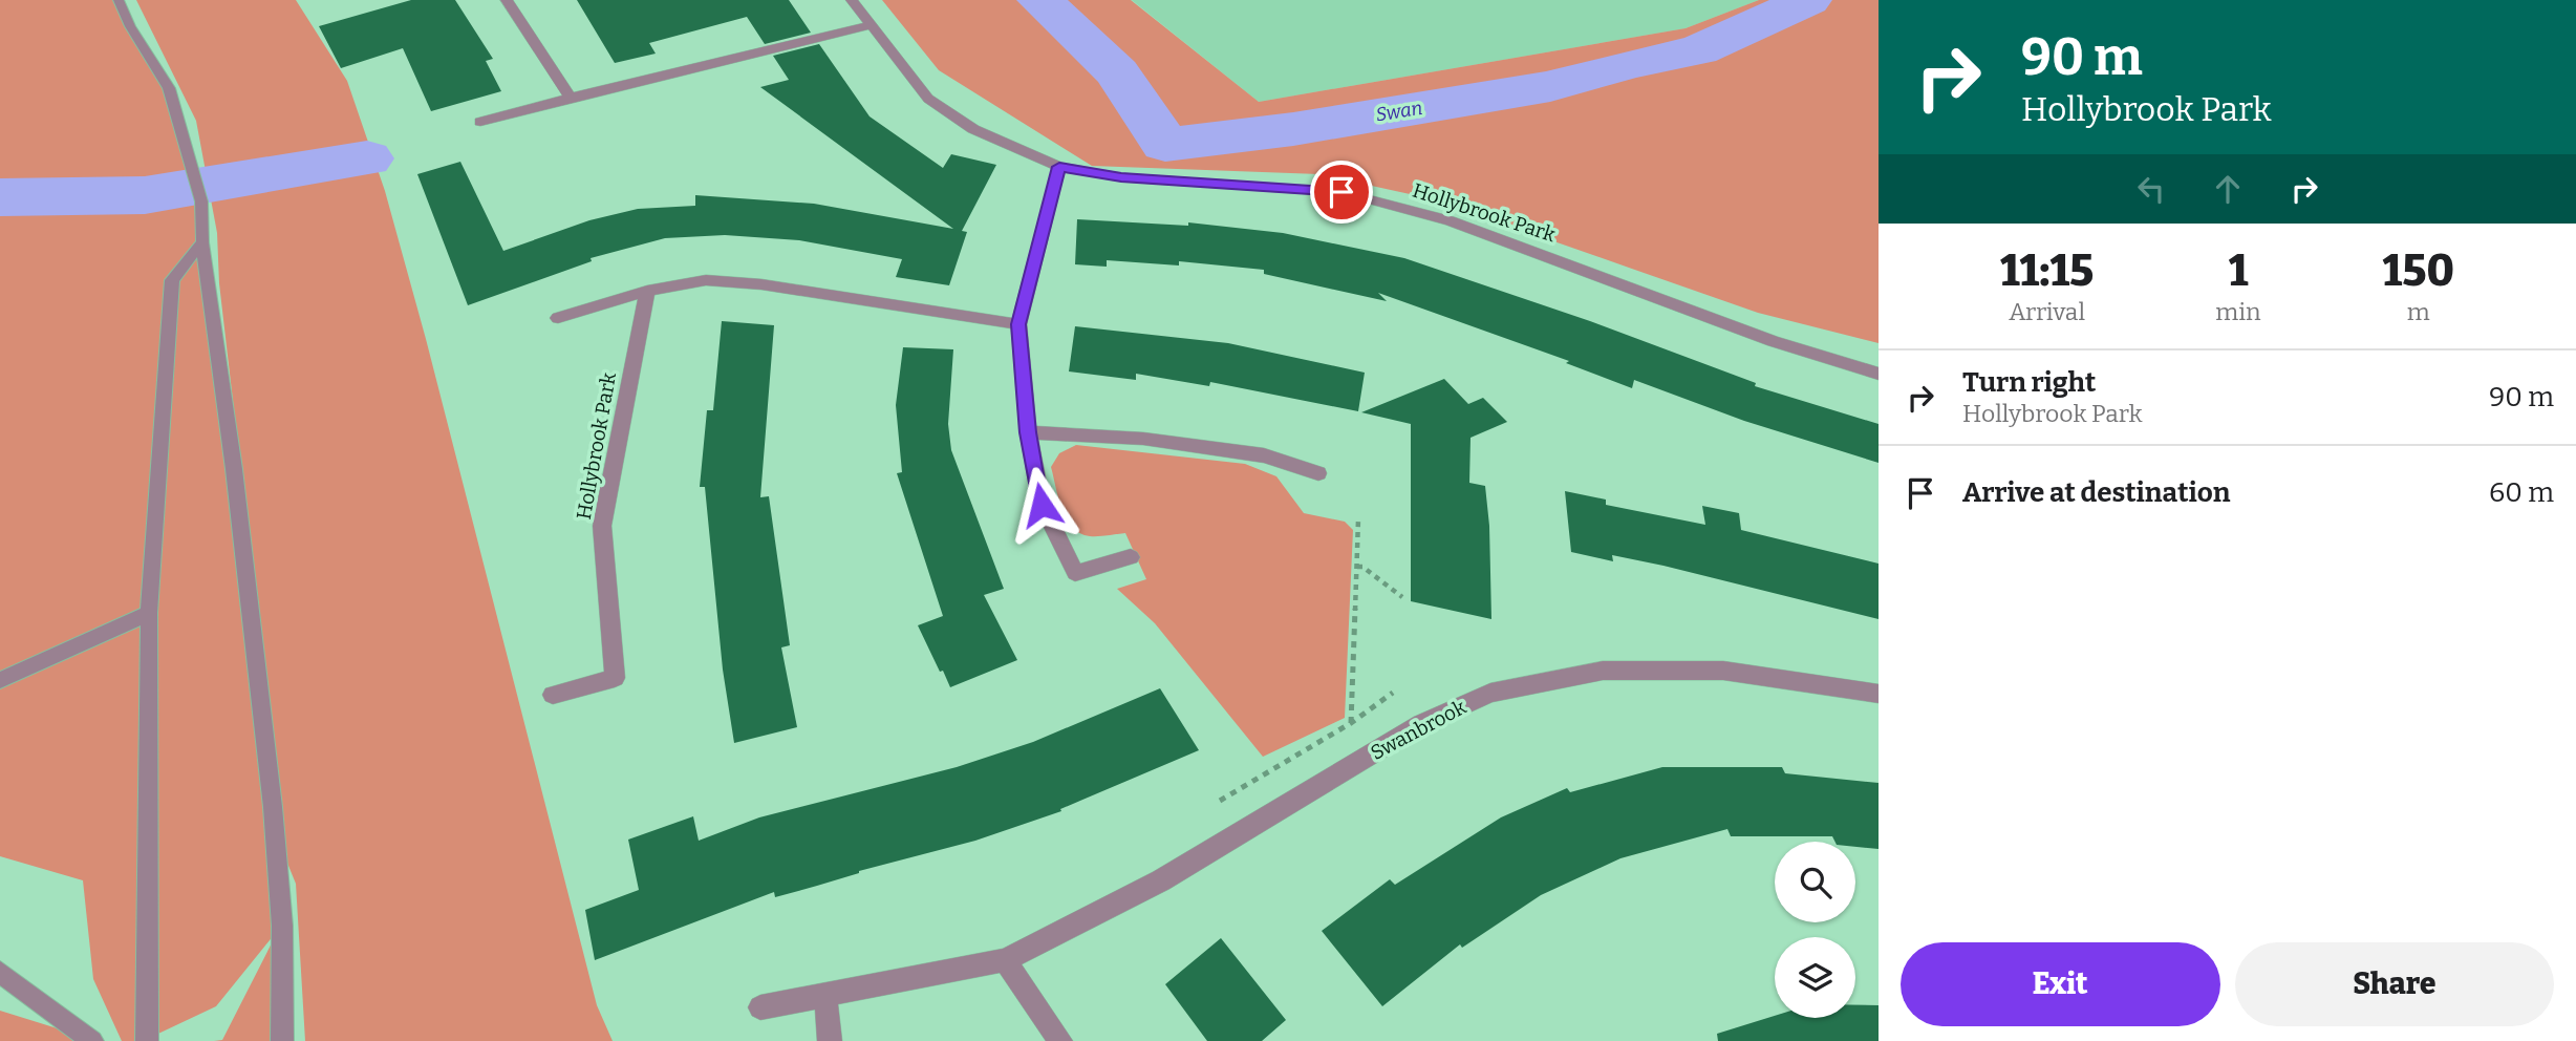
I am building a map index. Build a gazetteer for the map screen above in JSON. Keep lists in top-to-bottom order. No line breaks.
{"streets":{"street":["Hollybrook Park","Swanbrook"]},"water":["Swan"],"page":{"turn":["90 m","Hollybrook Park"],"eta":["11:15","Arrival","1","min","150","m"],"list":[{"name":"Turn right","note":"Hollybrook Park","value":"90 m"},{"name":"Arrive at destination","value":"60 m"}],"buttons":["Exit","Share"]}}
